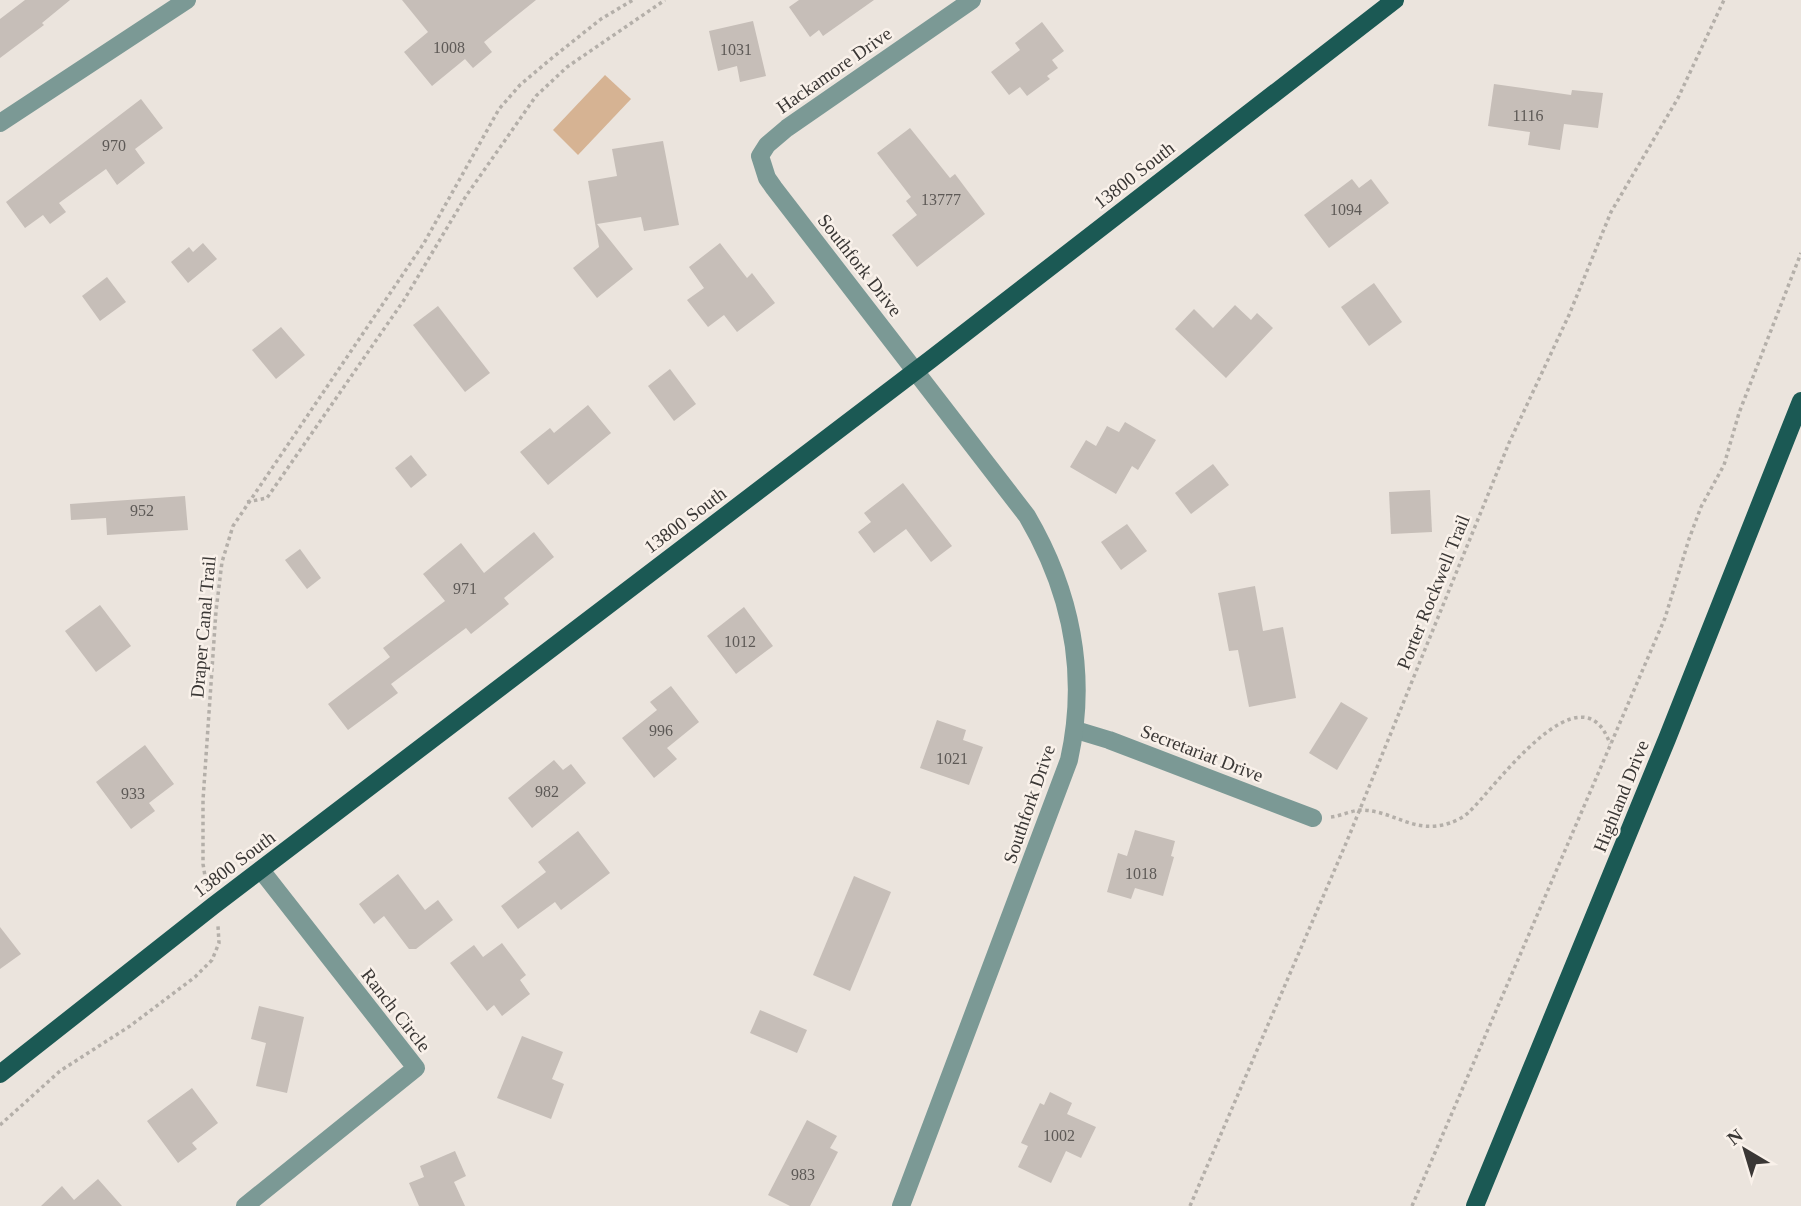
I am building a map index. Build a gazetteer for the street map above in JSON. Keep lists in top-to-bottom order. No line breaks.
{"streets":{"main road":["13800 South","Highland Drive"],"street":["Hackamore Drive","Southfork Drive","Secretariat Drive","Ranch Circle"],"path":["Porter Rockwell Trail","Draper Canal Trail"]},"crossings":[["Hackamore Drive","Southfork Drive"],["13800 South","Southfork Drive"],["13800 South","Draper Canal Trail"],["13800 South","Ranch Circle"],["Southfork Drive","Secretariat Drive"]],"house_numbers":["1008","1031","1116","970","13777","1094","952","971","1012","996","1021","982","933","1018","1002","983"],"north":"top left"}
